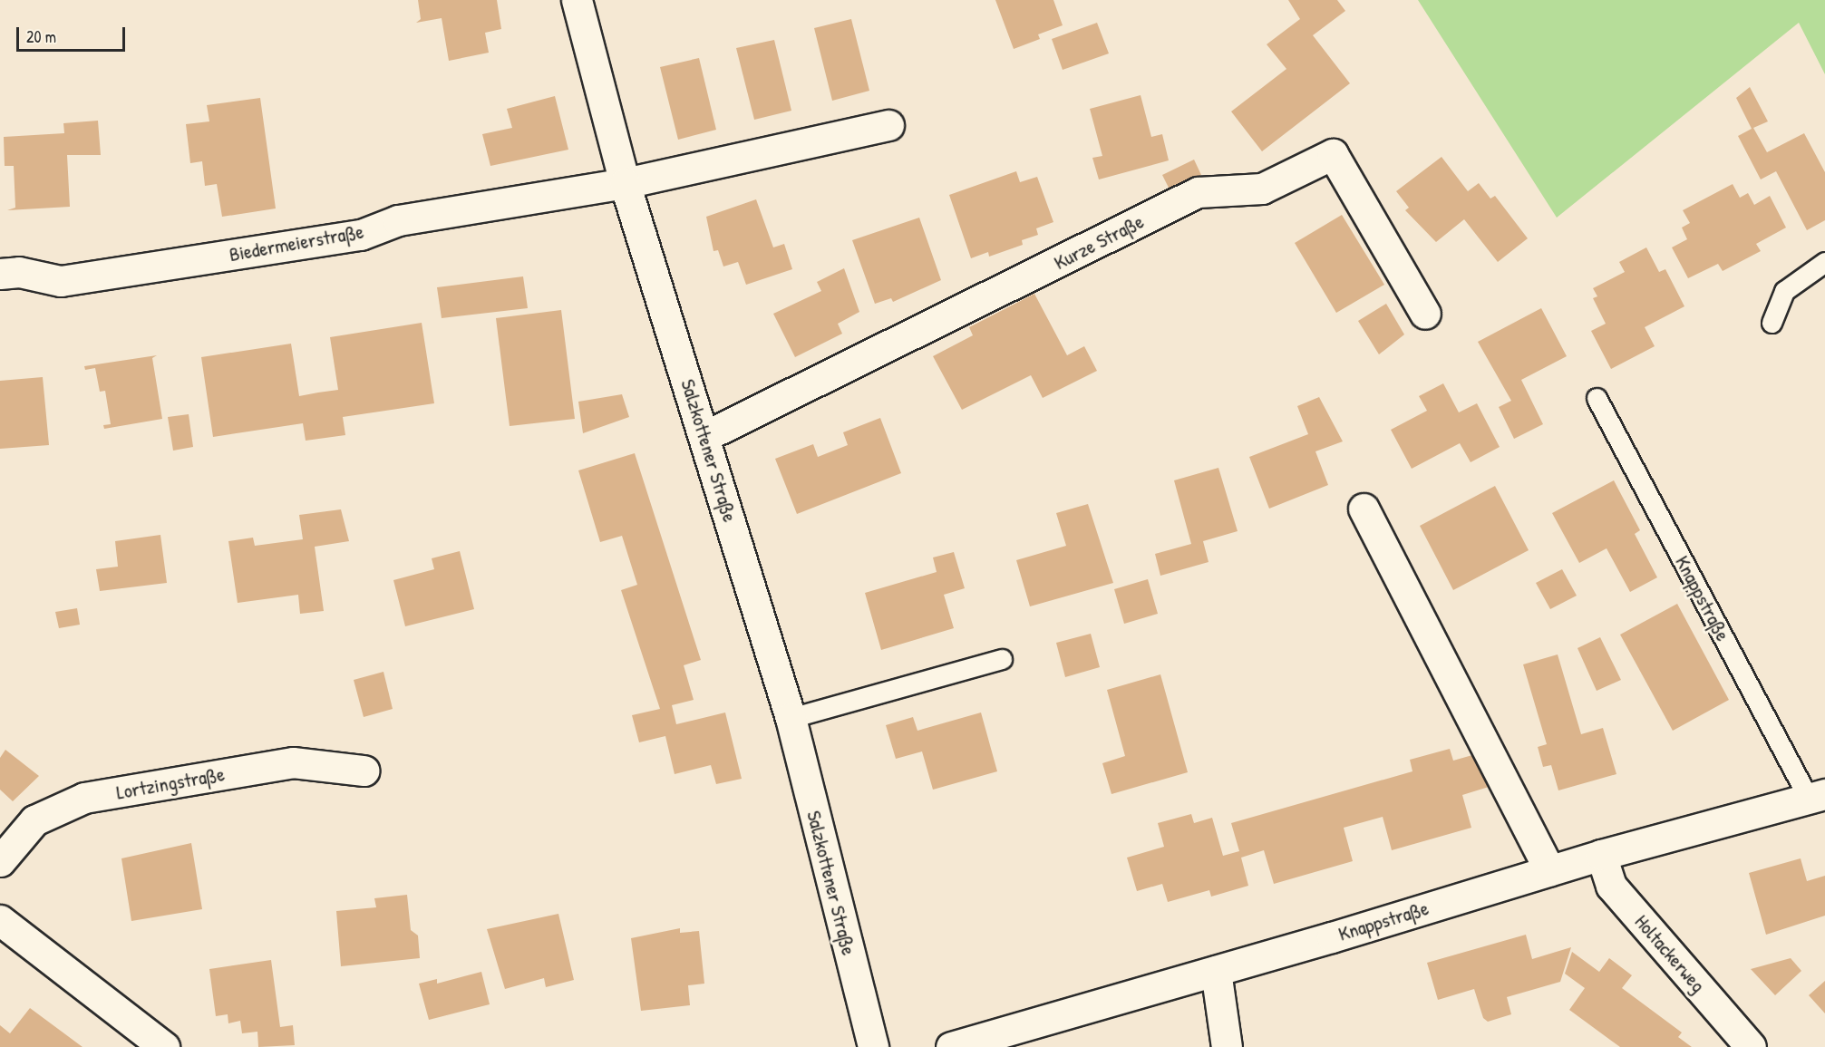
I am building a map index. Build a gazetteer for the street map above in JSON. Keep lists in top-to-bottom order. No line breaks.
{"streets":{"street":["Kurze Straße","Biedermeierstraße","Salzkottener Straße","Knappstraße","Lortzingstraße","Holtackerweg"]},"crossings":[["Kurze Straße","Salzkottener Straße"],["Biedermeierstraße","Salzkottener Straße"],["Knappstraße","Holtackerweg"]],"scale_bar":"20 m"}
